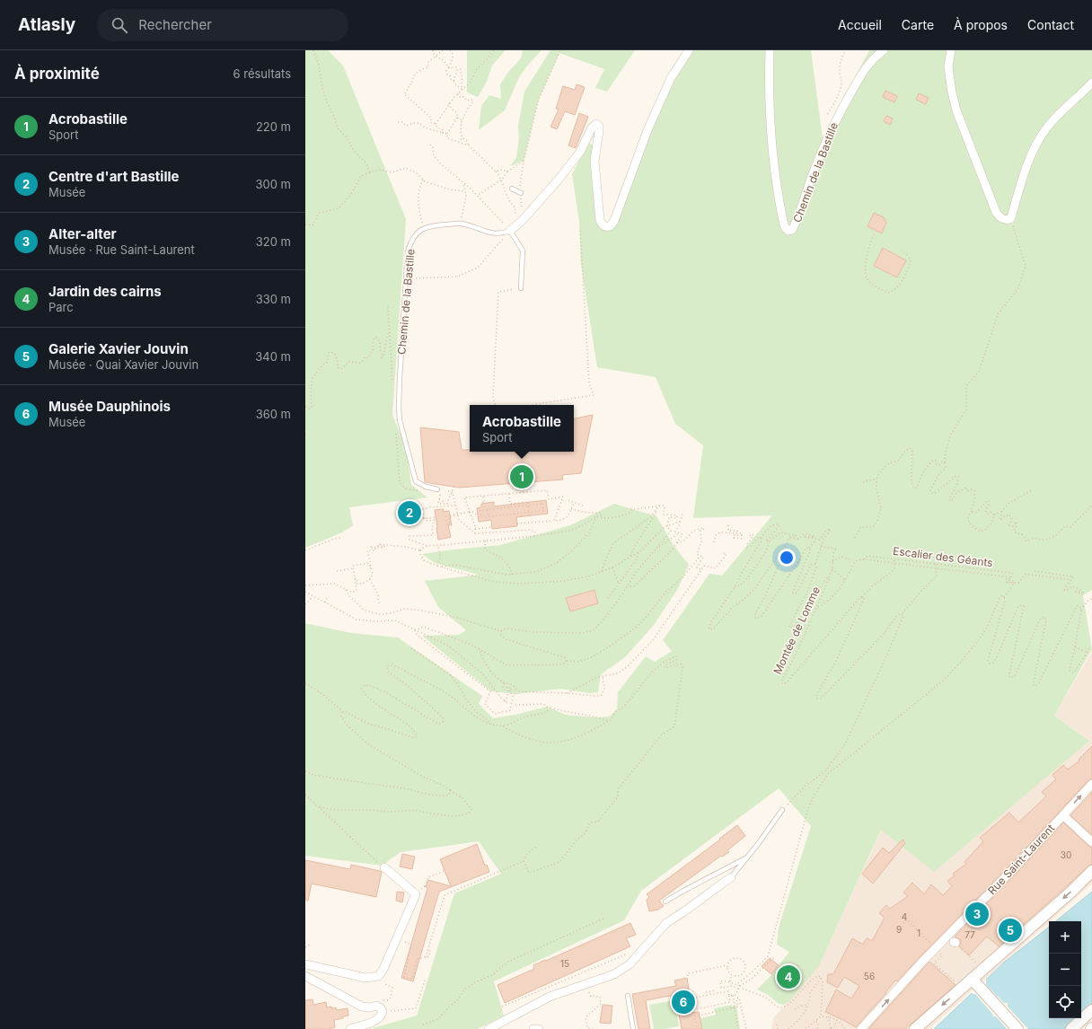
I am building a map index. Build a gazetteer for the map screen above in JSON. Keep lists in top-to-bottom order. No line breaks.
{"streets":{"street":["Chemin de la Bastille","Rue Saint-Laurent"],"path":["Escalier des Géants","Montée de Lomme"]},"one_way":["Rue Saint-Laurent"],"house_numbers":["30","4","9","1","77","15","56"],"page":{"header":"Atlasly","search":"Rechercher","nav":["Accueil","Carte","À propos","Contact"],"heading":["À proximité","6 résultats"],"list":[{"mark":"1","name":"Acrobastille","note":"Sport","value":"220 m"},{"mark":"2","name":"Centre d'art Bastille","note":"Musée","value":"300 m"},{"mark":"3","name":"Alter-alter","note":"Musée · Rue Saint-Laurent","value":"320 m"},{"mark":"4","name":"Jardin des cairns","note":"Parc","value":"330 m"},{"mark":"5","name":"Galerie Xavier Jouvin","note":"Musée · Quai Xavier Jouvin","value":"340 m"},{"mark":"6","name":"Musée Dauphinois","note":"Musée","value":"360 m"}],"popup":["Acrobastille","Sport"],"pins":["1","2","3","5","4","6"],"map_buttons":["+","−"]}}
